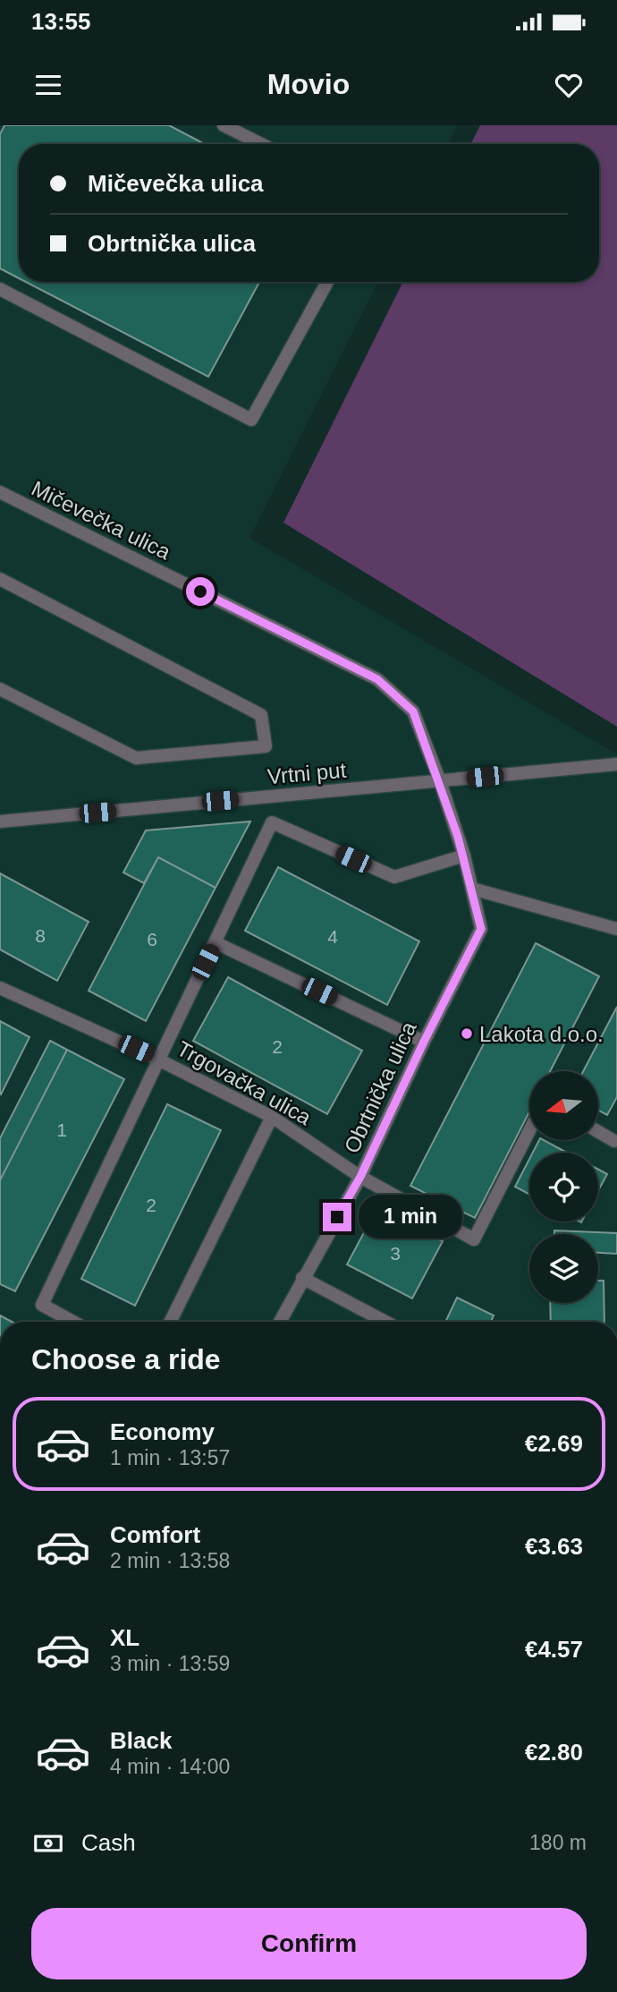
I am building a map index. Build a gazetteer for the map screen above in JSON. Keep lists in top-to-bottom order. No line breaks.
{"streets":{"street":["Mičevečka ulica","Vrtni put","Trgovačka ulica","Obrtnička ulica"]},"crossings":[["Mičevečka ulica","Vrtni put"],["Mičevečka ulica","Obrtnička ulica"],["Vrtni put","Obrtnička ulica"],["Trgovačka ulica","Obrtnička ulica"]],"places":["Lakota d.o.o."],"house_numbers":["8","4","6","2","1","2","3"],"north":"left","page":{"status":"13:55","header":"Movio","banner":["Mičevečka ulica","Obrtnička ulica"],"bubble":"1 min","heading":"Choose a ride","list":[{"name":"Economy","note":"1 min · 13:57","value":"€2.69"},{"name":"Comfort","note":"2 min · 13:58","value":"€3.63"},{"name":"XL","note":"3 min · 13:59","value":"€4.57"},{"name":"Black","note":"4 min · 14:00","value":"€2.80"}],"pay":["Cash","180 m"],"buttons":"Confirm"}}
